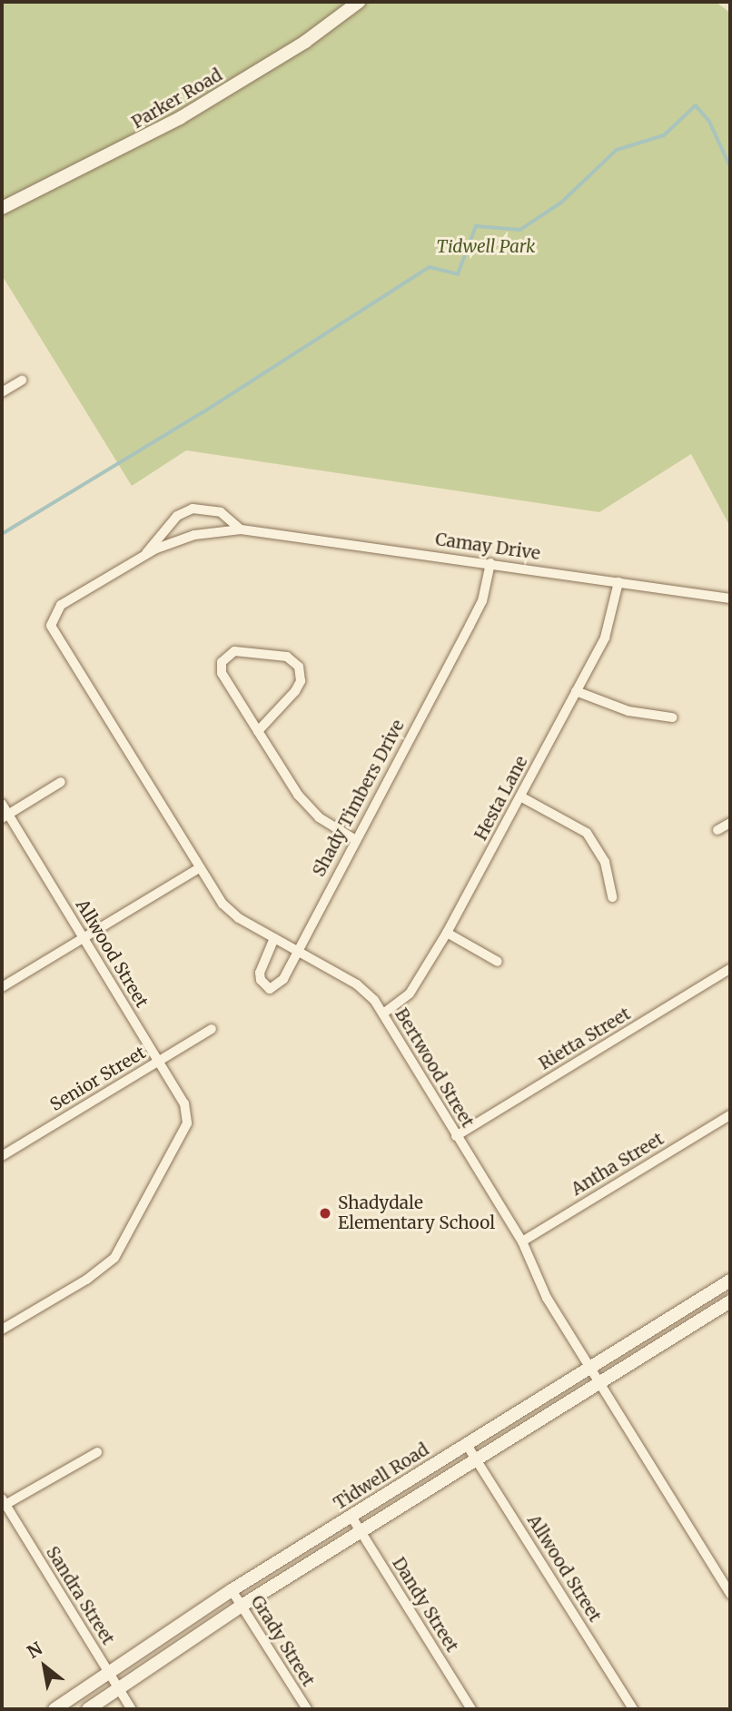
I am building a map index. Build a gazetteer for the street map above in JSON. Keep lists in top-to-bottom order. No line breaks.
{"streets":{"main road":["Parker Road","Tidwell Road"],"street":["Camay Drive","Shady Timbers Drive","Hesta Lane","Allwood Street","Rietta Street","Bertwood Street","Senior Street","Antha Street","Sandra Street","Dandy Street","Grady Street"]},"crossings":[["Camay Drive","Shady Timbers Drive"],["Camay Drive","Hesta Lane"],["Camay Drive","Bertwood Street"],["Shady Timbers Drive","Bertwood Street"],["Hesta Lane","Bertwood Street"],["Allwood Street","Senior Street"],["Allwood Street","Tidwell Road"],["Rietta Street","Bertwood Street"],["Bertwood Street","Antha Street"],["Bertwood Street","Tidwell Road"],["Tidwell Road","Sandra Street"],["Tidwell Road","Dandy Street"],["Tidwell Road","Grady Street"]],"parks":["Tidwell Park"],"places":["Shadydale Elementary School"],"north":"top left"}
